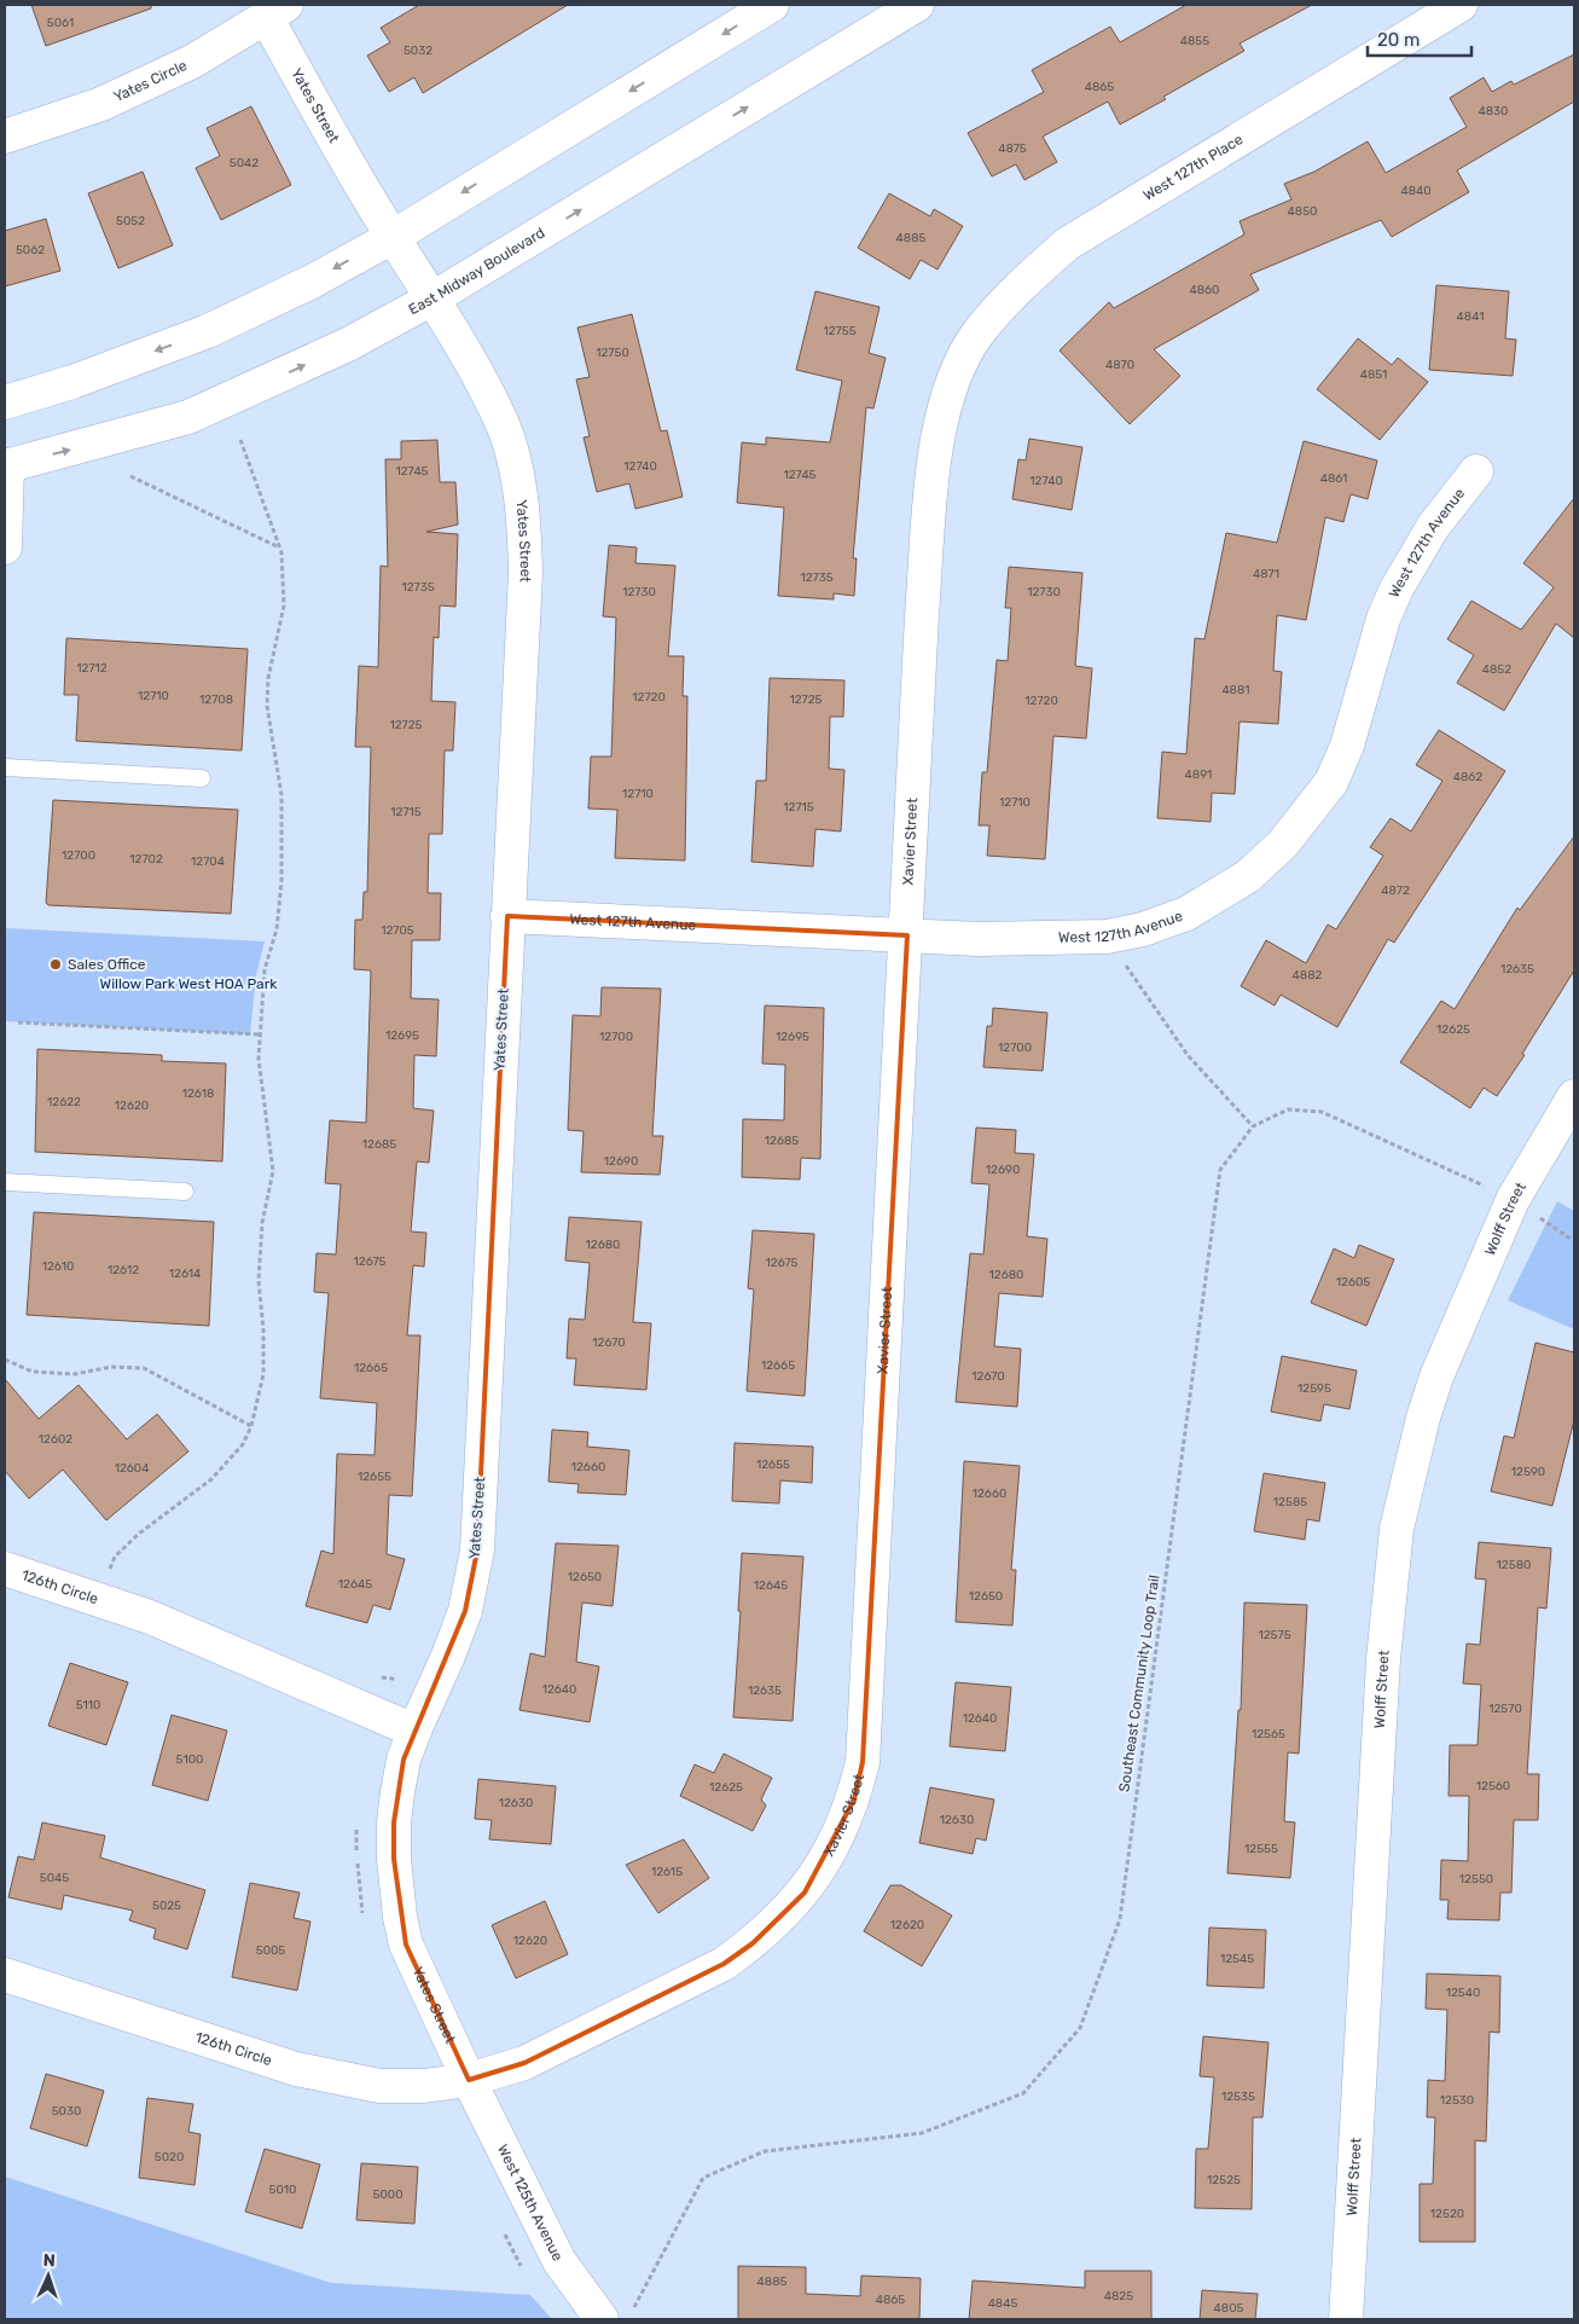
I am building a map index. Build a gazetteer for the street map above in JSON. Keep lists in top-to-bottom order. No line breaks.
{"streets":{"street":["Yates Circle","Yates Street","West 127th Place","East Midway Boulevard","West 127th Avenue","Xavier Street","Wolff Street","126th Circle","West 125th Avenue"],"path":["Southeast Community Loop Trail"]},"crossings":[["Yates Circle","Yates Street"],["Yates Street","East Midway Boulevard"],["Yates Street","West 127th Avenue"],["Yates Street","Xavier Street"],["Yates Street","126th Circle"],["Yates Street","West 125th Avenue"],["West 127th Place","Xavier Street"],["West 127th Avenue","Xavier Street"],["Xavier Street","126th Circle"],["Xavier Street","West 125th Avenue"],["Wolff Street","Southeast Community Loop Trail"],["126th Circle","West 125th Avenue"]],"parks":["Willow Park West HOA Park"],"places":["Sales Office"],"house_numbers":["5061","4855","5032","4865","4830","4875","5042","4840","4850","5052","4885","5062","4860","4841","12755","12750","4870","4851","12740","12745","12745","4861","12740","4871","12735","12735","12730","12730","12712","4852","4881","12710","12720","12708","12725","12720","12725","4891","4862","12710","12710","12715","12715","12700","12702","12704","4872","12705","12635","4882","12625","12695","12700","12695","12700","12618","12622","12620","12685","12685","12690","12690","12680","12675","12675","12610","12612","12614","12680","12605","12670","12665","12665","12670","12595","12602","12655","12660","12604","12590","12655","12660","12585","12580","12650","12645","12645","12650","12575","12640","12635","5110","12570","12640","12565","5100","12560","12625","12630","12630","12555","12615","5045","12550","5025","12620","12620","5005","12545","12540","12535","12530","5030","5020","12525","5010","5000","12520","4885","4825","4865","4845","4805"],"scale_bar":"20 m","north":"top"}
